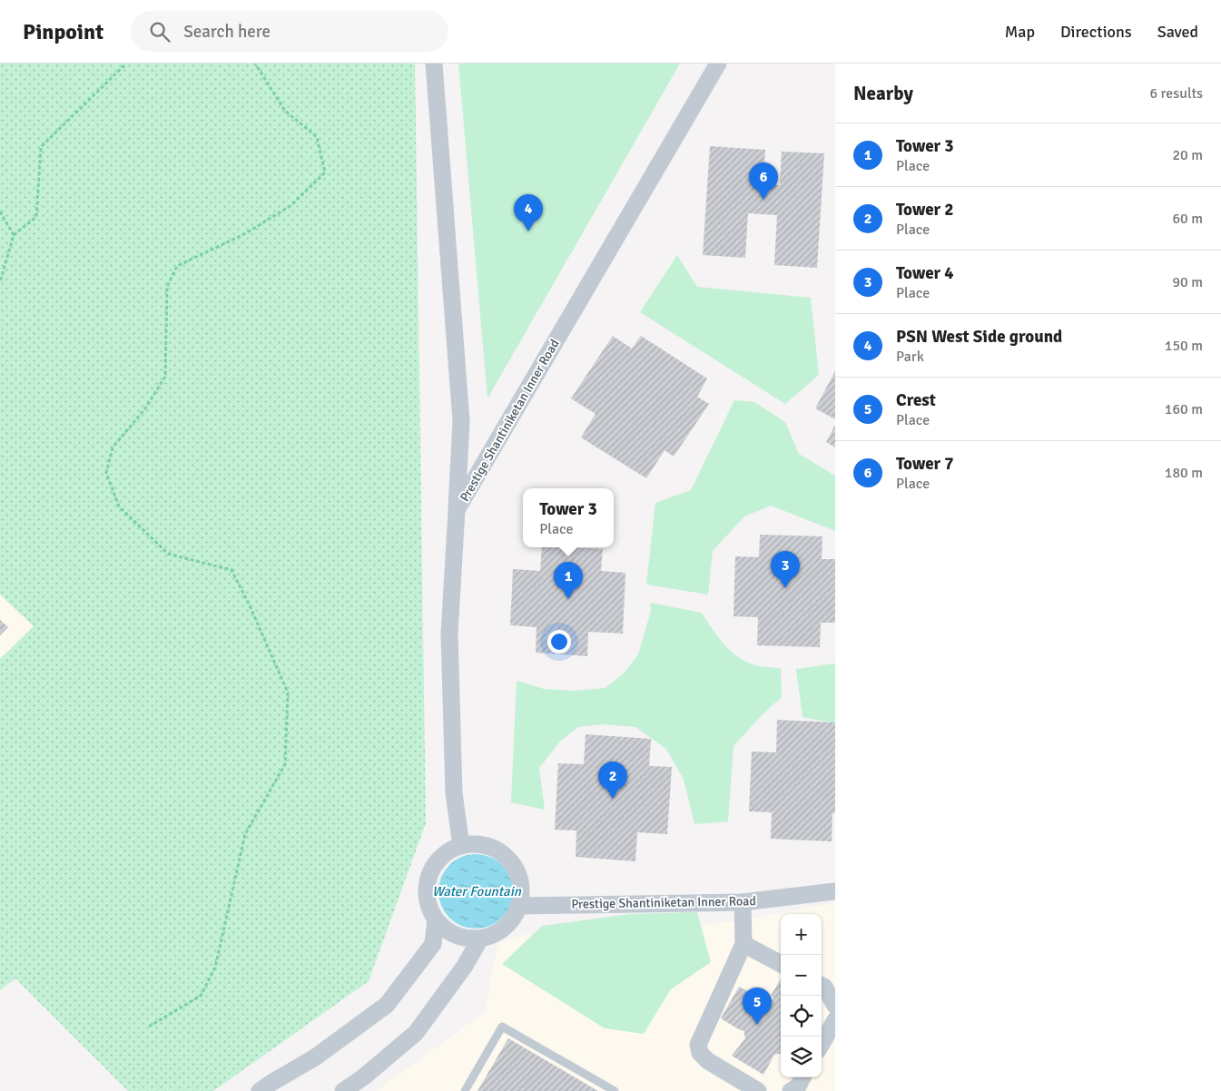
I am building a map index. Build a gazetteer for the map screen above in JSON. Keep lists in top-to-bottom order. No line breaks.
{"streets":{"street":["Prestige Shantiniketan Inner Road"]},"water":["Water Fountain"],"page":{"header":"Pinpoint","search":"Search here","nav":["Map","Directions","Saved"],"heading":["Nearby","6 results"],"list":[{"mark":"1","name":"Tower 3","note":"Place","value":"20 m"},{"mark":"2","name":"Tower 2","note":"Place","value":"60 m"},{"mark":"3","name":"Tower 4","note":"Place","value":"90 m"},{"mark":"4","name":"PSN West Side ground","note":"Park","value":"150 m"},{"mark":"5","name":"Crest","note":"Place","value":"160 m"},{"mark":"6","name":"Tower 7","note":"Place","value":"180 m"}],"pins":["6","4","3","1","2","5"],"popup":["Tower 3","Place"],"map_buttons":["+","−"]}}
